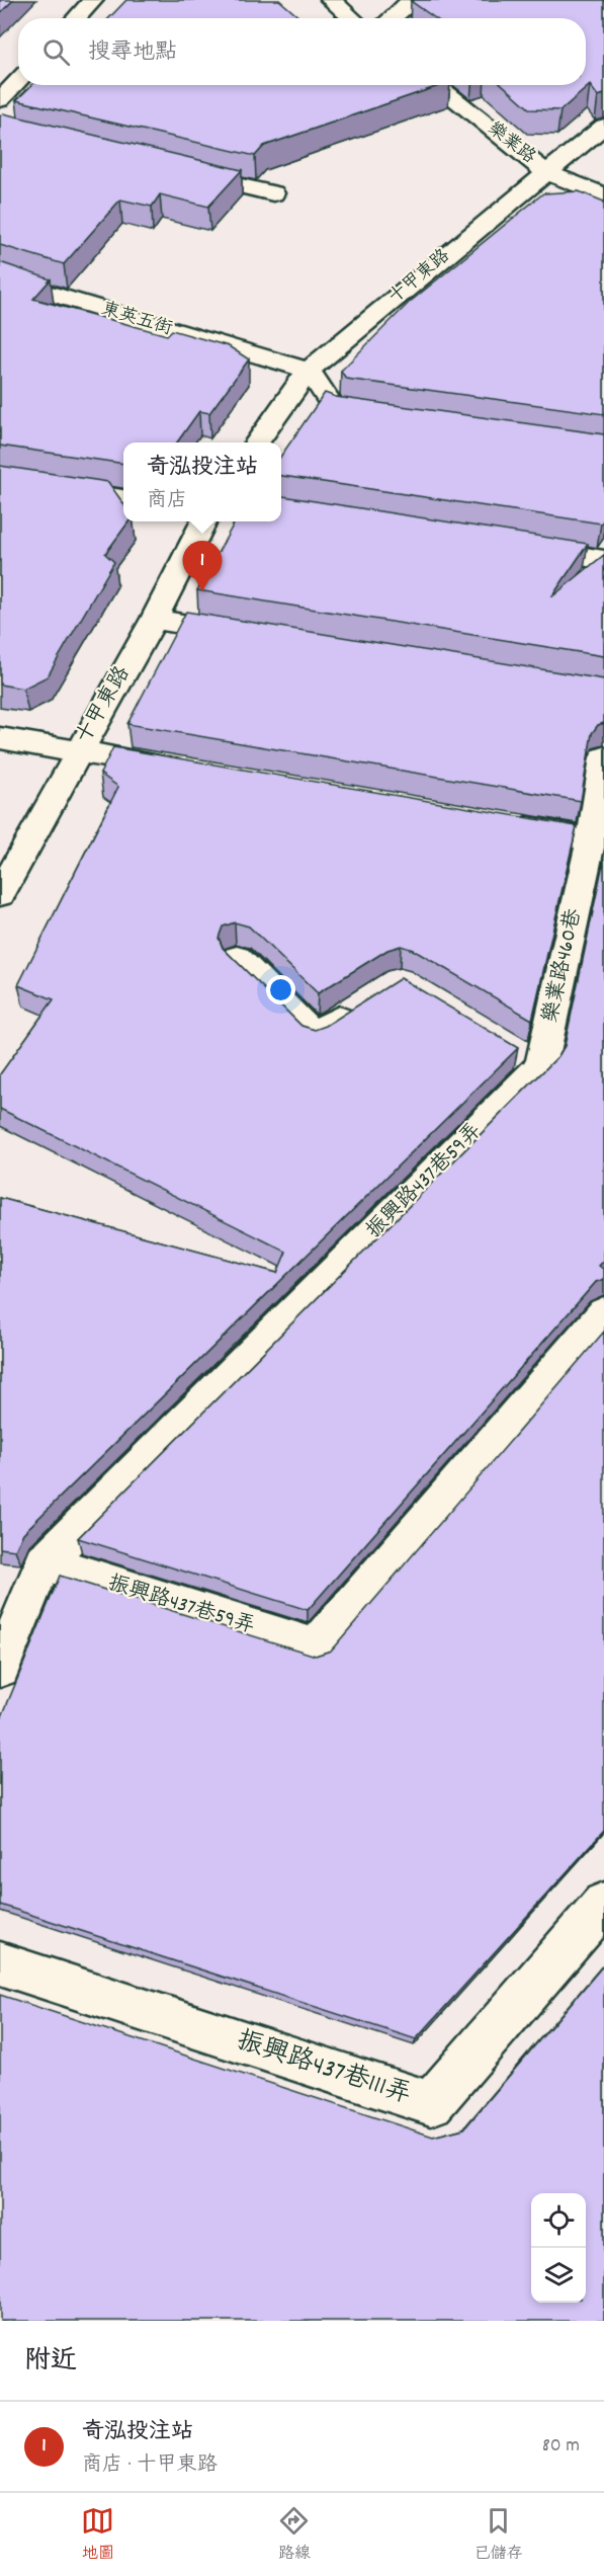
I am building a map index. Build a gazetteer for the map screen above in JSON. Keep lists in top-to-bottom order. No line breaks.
{"streets":{"street":["樂業路","十甲東路","東英五街","樂業路460巷","振興路437巷59弄","振興路437巷111弄"]},"crossings":[["樂業路","十甲東路"],["十甲東路","東英五街"],["樂業路460巷","振興路437巷59弄"]],"page":{"search":"搜尋地點","popup":["奇泓投注站","商店"],"pins":"1","heading":"附近","list":[{"mark":"1","name":"奇泓投注站","note":"商店 · 十甲東路","value":"80 m"}],"nav":["地圖","路線","已儲存"]}}
